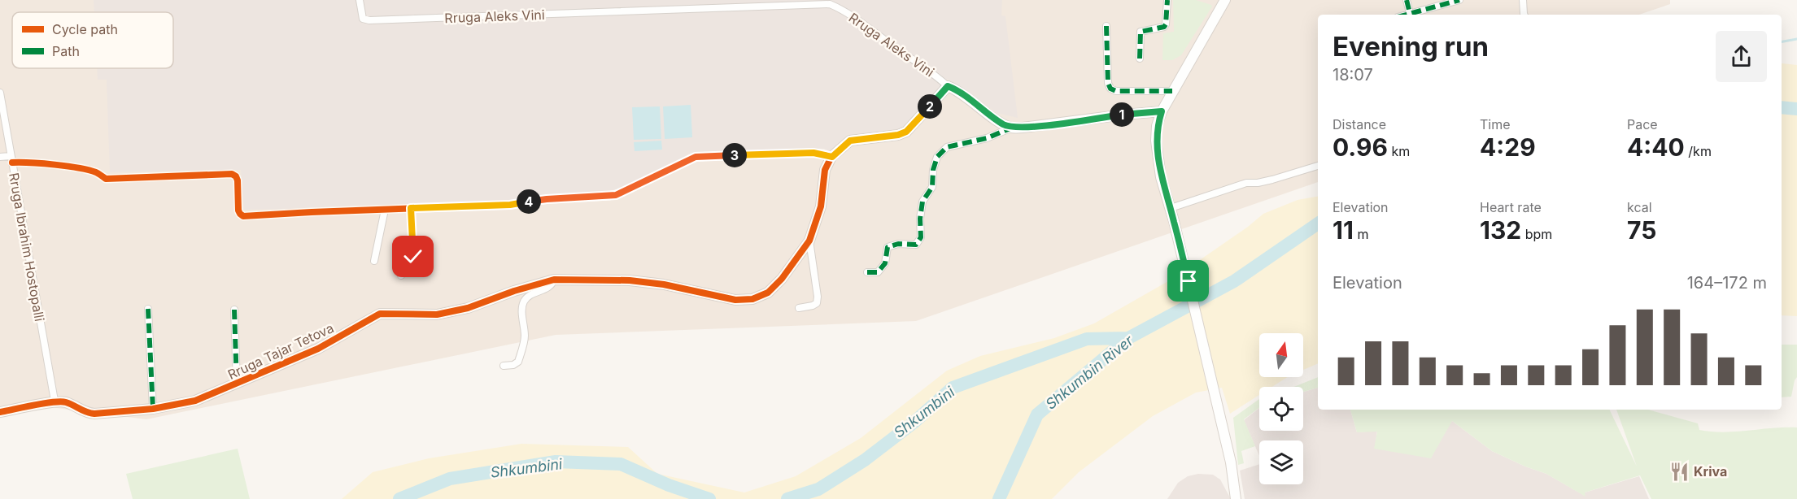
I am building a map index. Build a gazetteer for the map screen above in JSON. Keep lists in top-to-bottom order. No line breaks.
{"streets":{"street":["Rruga Aleks Vini","Rruga Ibrahim Hostopalli","Rruga Tajar Tetova"]},"crossings":[["Rruga Aleks Vini","Rruga Tajar Tetova"],["Rruga Ibrahim Hostopalli","Rruga Tajar Tetova"]],"water":["Shkumbin River","Shkumbini"],"places":{"restaurant":["Kriva"]},"legend":["Cycle path","Path"],"north":"top","page":{"heading":["Evening run","18:07"],"pins":["2","1","3","4"],"stats":[["Distance","0.96 km"],["Time","4:29"],["Pace","4:40 /km"],["Elevation","11 m"],["Heart rate","132 bpm"],["kcal","75"]],"chart":["Elevation","164–172 m"]}}
